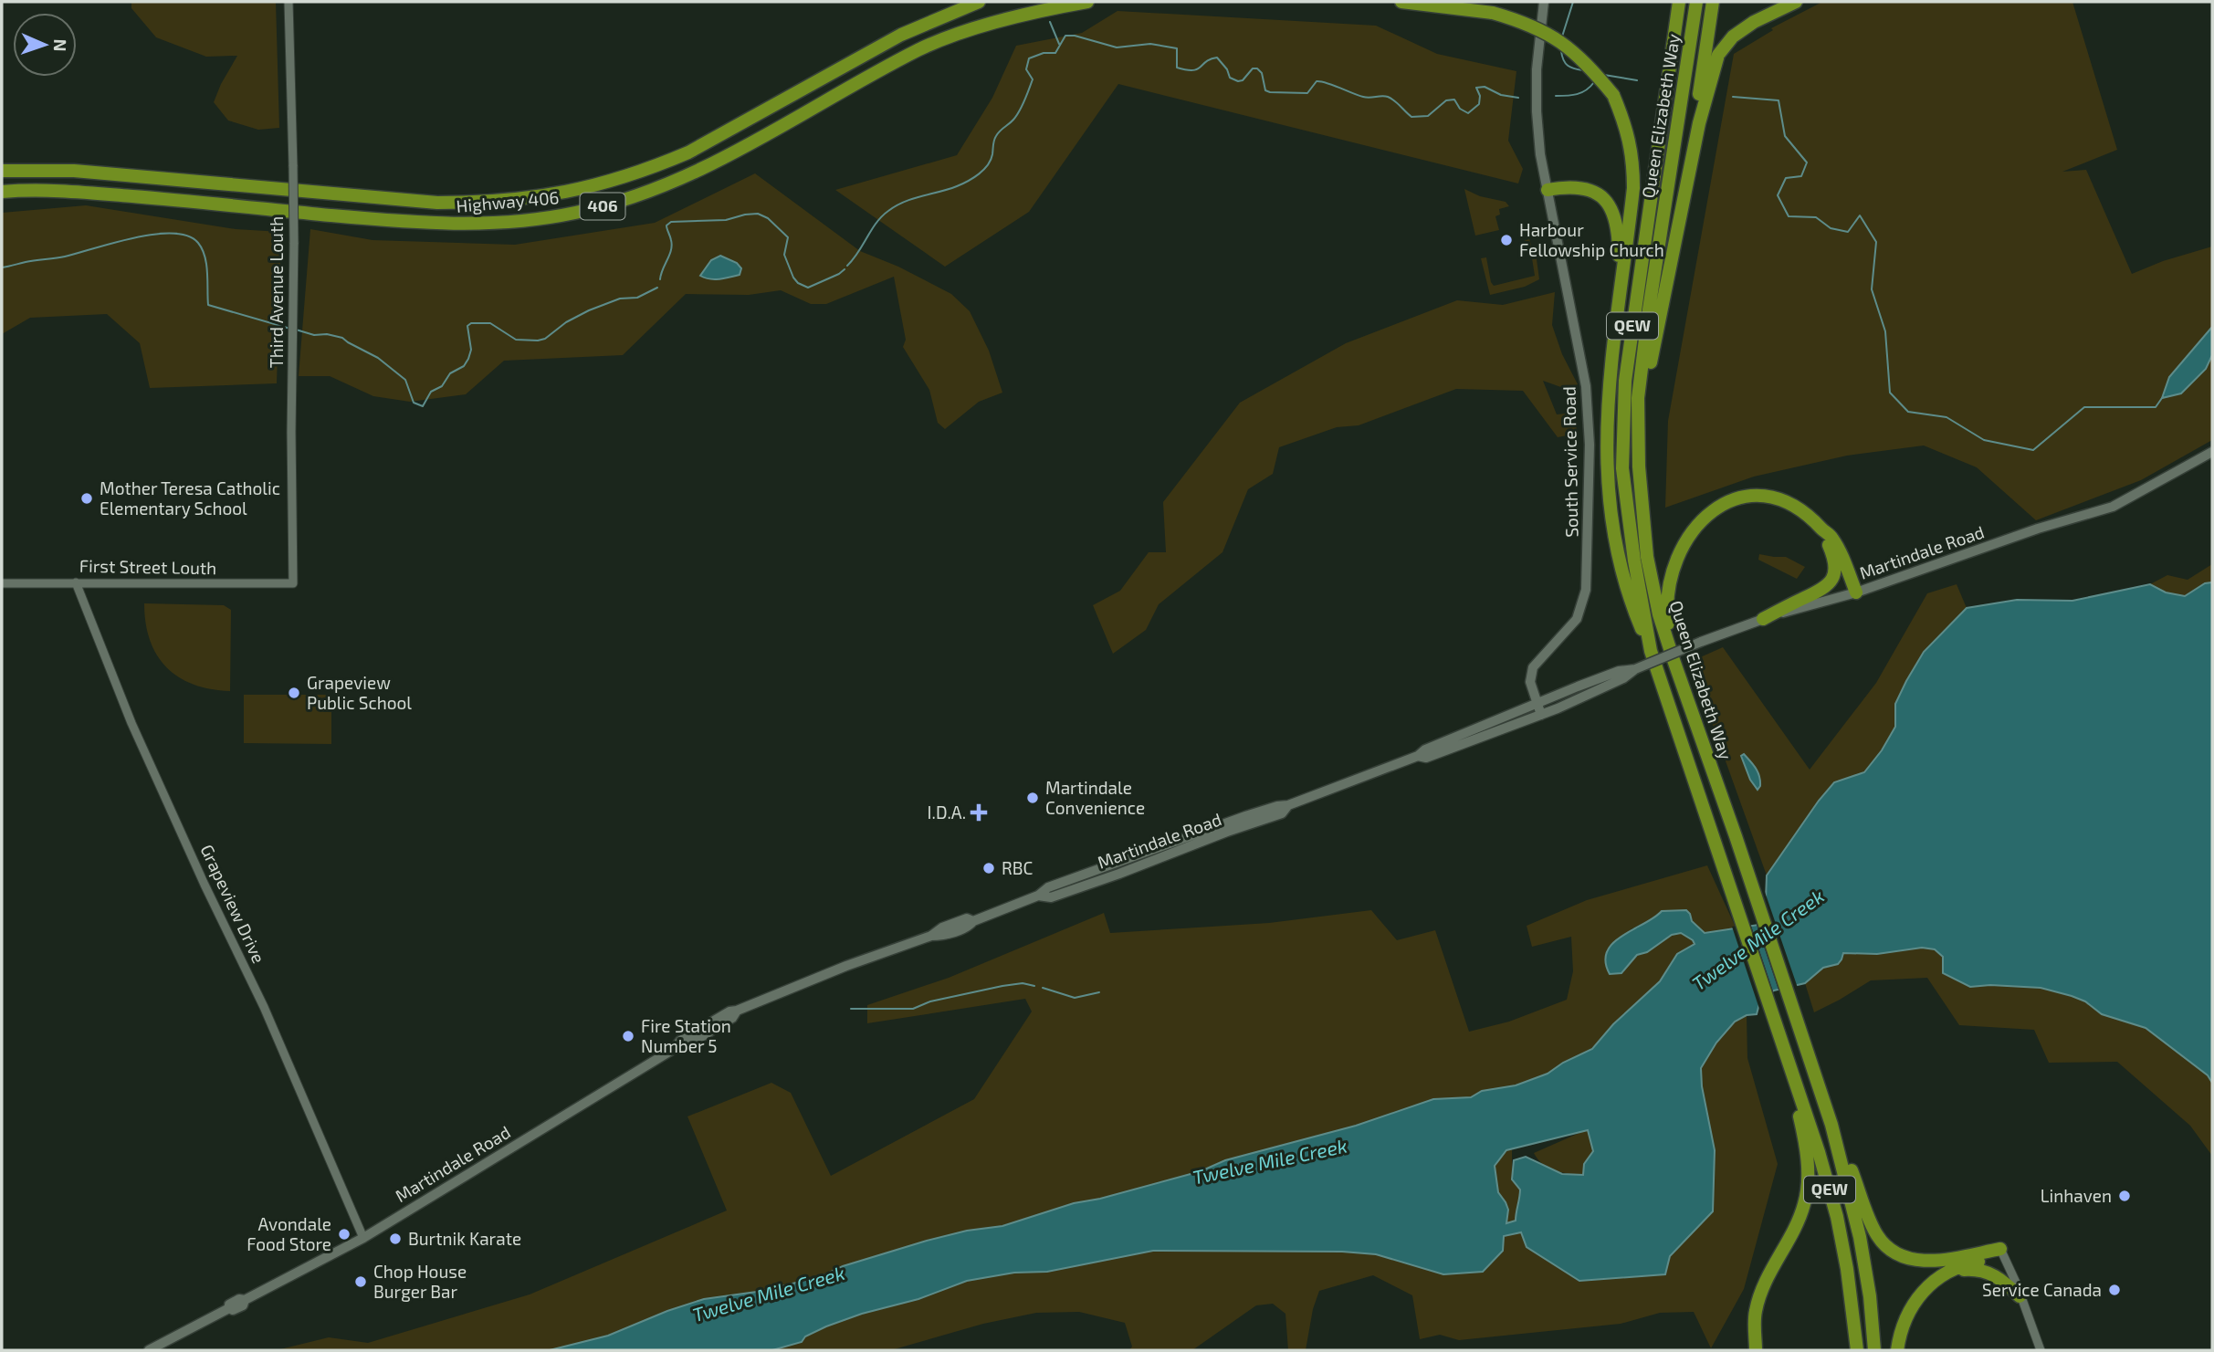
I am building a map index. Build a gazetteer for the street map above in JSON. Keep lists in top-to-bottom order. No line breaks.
{"streets":{"highway":["Queen Elizabeth Way","Highway 406","406","QEW"],"main road":["South Service Road","Martindale Road"],"street":["Third Avenue Louth","First Street Louth","Grapeview Drive"]},"crossings":[["Third Avenue Louth","First Street Louth"],["South Service Road","Martindale Road"],["Martindale Road","Grapeview Drive"],["First Street Louth","Grapeview Drive"]],"water":["Twelve Mile Creek"],"places":{"other":["Harbour Fellowship Church","Mother Teresa Catholic Elementary School","Grapeview Public School","Martindale Convenience","RBC","Fire Station Number 5","Linhaven","Avondale Food Store","Burtnik Karate","Chop House Burger Bar","Service Canada"],"health":["I.D.A."]},"north":"right"}
